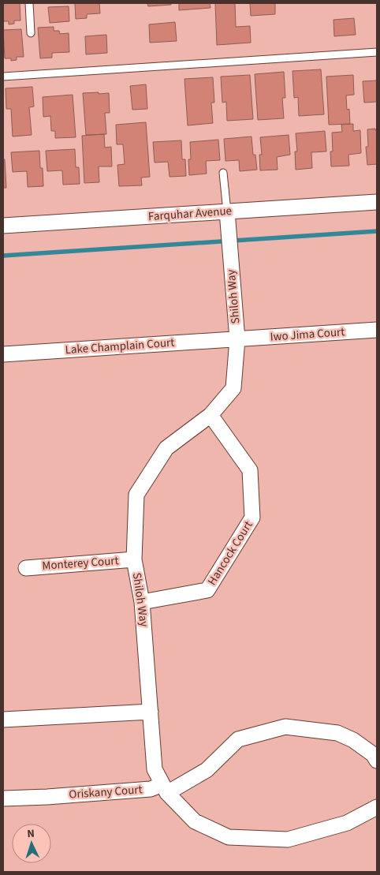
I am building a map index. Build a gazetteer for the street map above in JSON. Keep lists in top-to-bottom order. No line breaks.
{"streets":{"street":["Farquhar Avenue","Shiloh Way","Iwo Jima Court","Lake Champlain Court","Hancock Court","Monterey Court","Oriskany Court"]},"crossings":[["Farquhar Avenue","Shiloh Way"],["Shiloh Way","Iwo Jima Court"],["Shiloh Way","Lake Champlain Court"],["Shiloh Way","Hancock Court"],["Shiloh Way","Monterey Court"],["Shiloh Way","Oriskany Court"],["Iwo Jima Court","Lake Champlain Court"]],"north":"top"}
